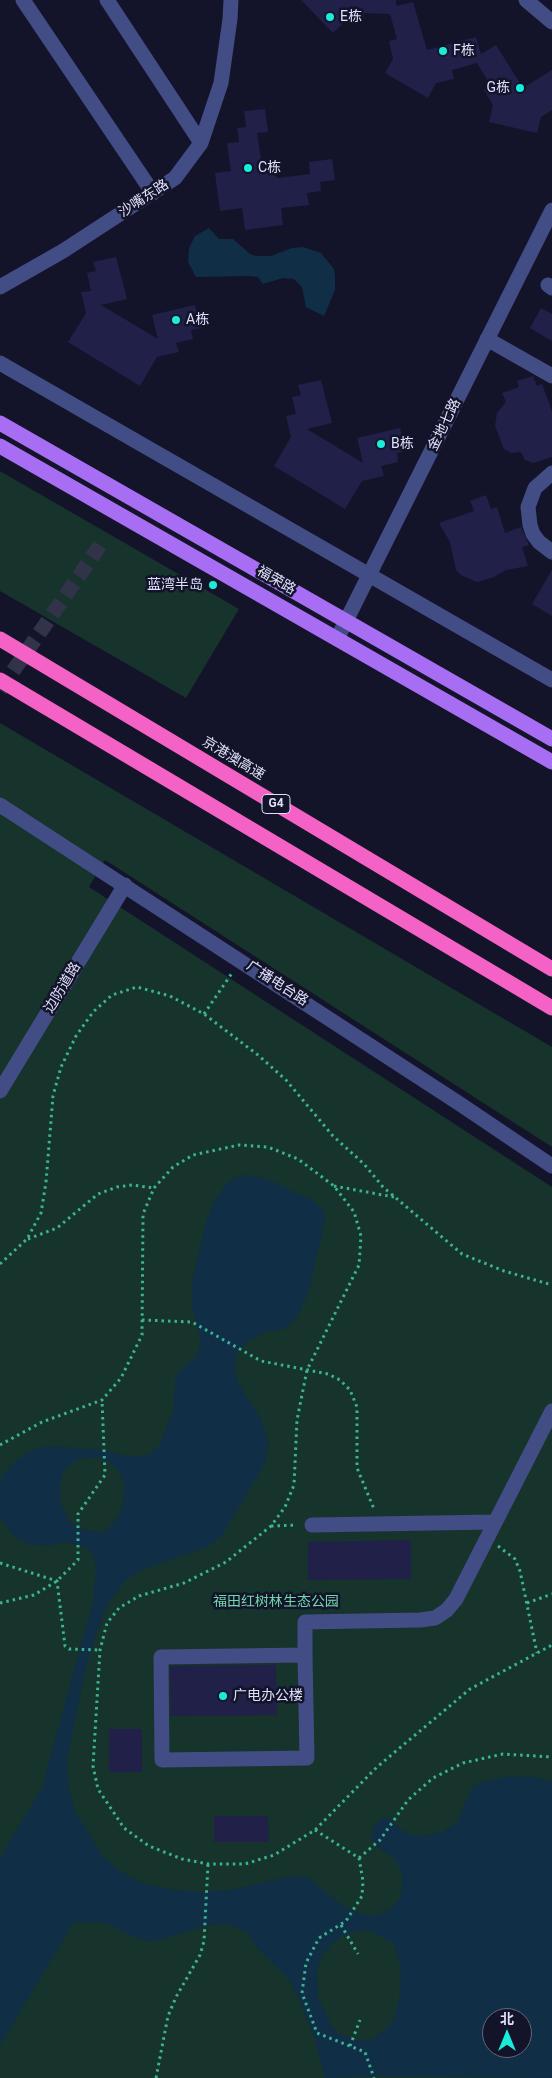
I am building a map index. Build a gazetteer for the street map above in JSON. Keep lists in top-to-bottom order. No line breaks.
{"streets":{"highway":["京港澳高速","G4"],"main road":["福荣路"],"street":["沙嘴东路","金地七路","广播电台路","边防道路"]},"crossings":[["金地七路","福荣路"],["广播电台路","边防道路"]],"parks":["福田红树林生态公园"],"places":["E栋","F栋","G栋","C栋","A栋","B栋","蓝湾半岛","广电办公楼"],"north":"top"}
